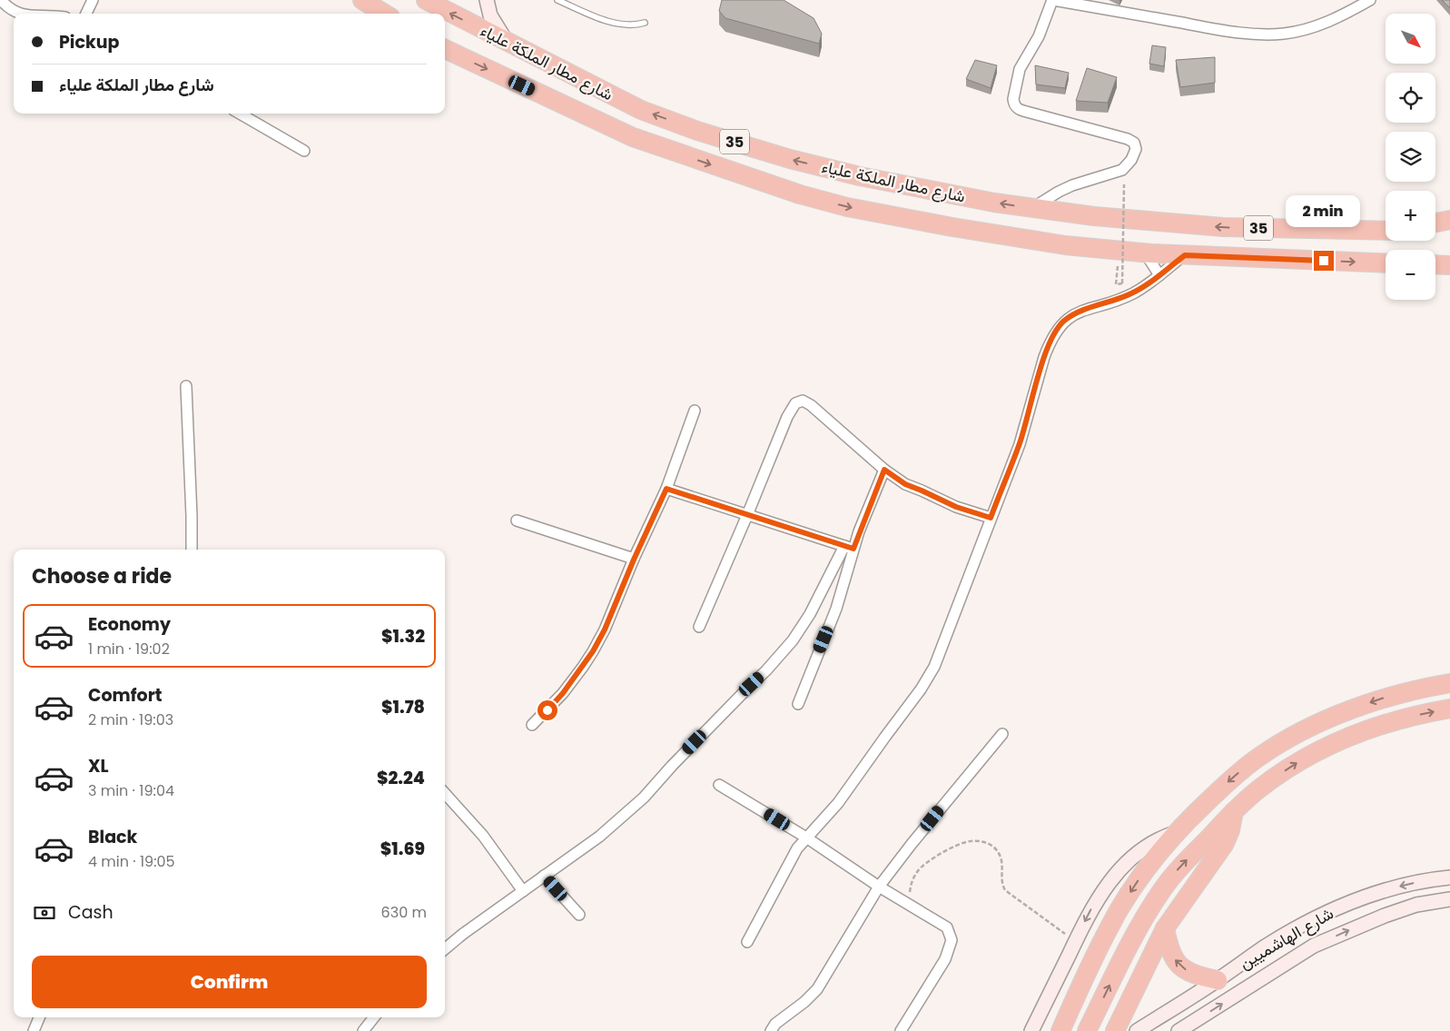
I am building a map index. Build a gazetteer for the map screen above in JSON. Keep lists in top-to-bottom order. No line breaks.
{"streets":{"highway":["شارع مطار الملكة علياء","35"],"street":["شارع الهاشميين"]},"north":"bottom right","page":{"map_buttons":["+","−"],"banner":["Pickup","شارع مطار الملكة علياء"],"bubble":"2 min","heading":"Choose a ride","list":[{"name":"Economy","note":"1 min · 19:02","value":"$1.32"},{"name":"Comfort","note":"2 min · 19:03","value":"$1.78"},{"name":"XL","note":"3 min · 19:04","value":"$2.24"},{"name":"Black","note":"4 min · 19:05","value":"$1.69"}],"pay":["Cash","630 m"],"buttons":"Confirm"}}
